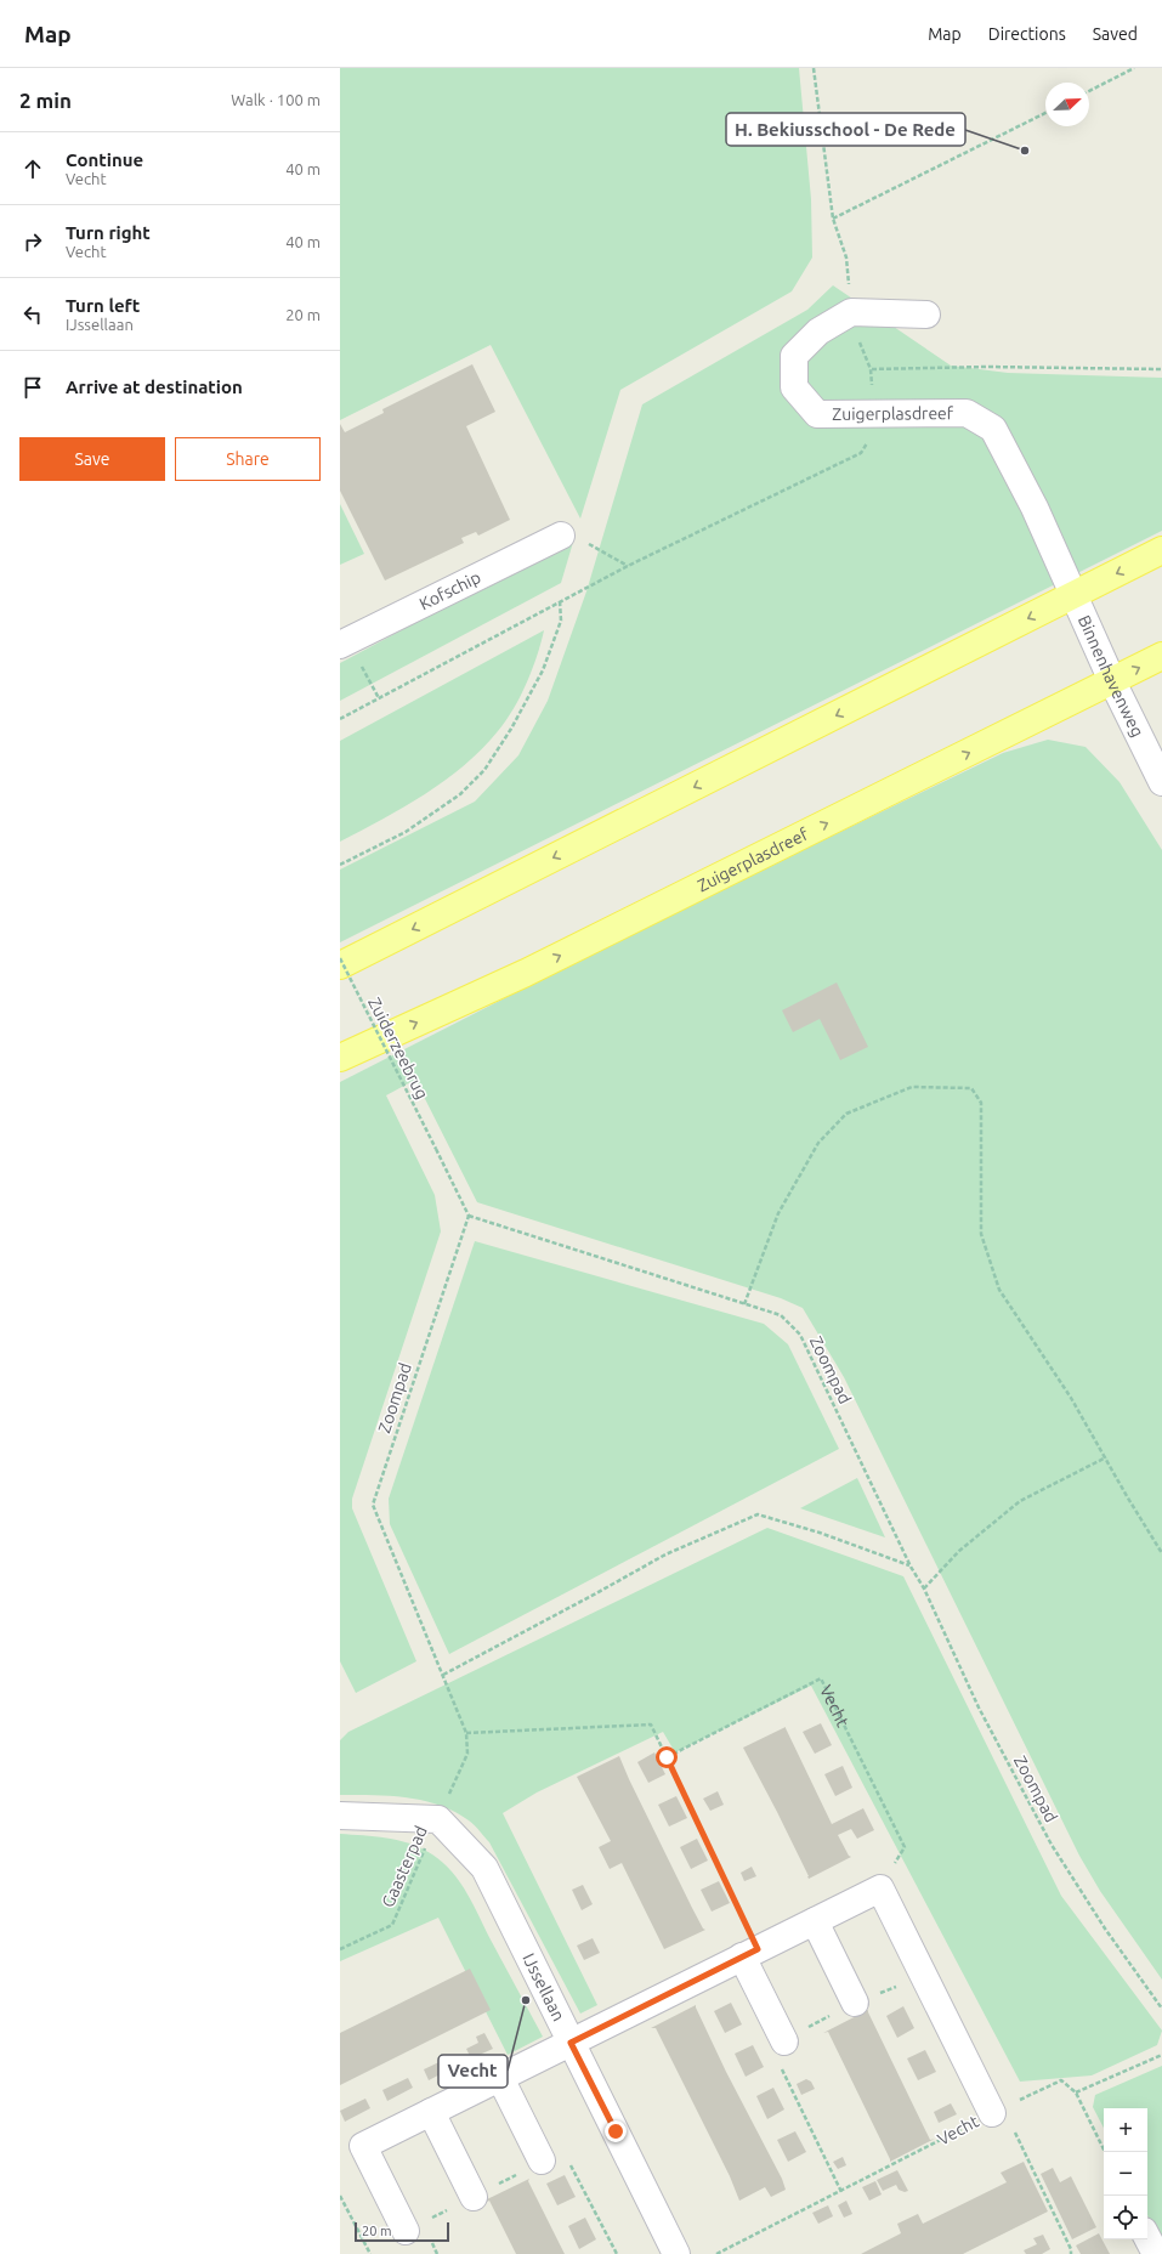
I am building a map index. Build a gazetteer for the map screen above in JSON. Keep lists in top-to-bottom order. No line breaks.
{"streets":{"main road":["Zuigerplasdreef"],"street":["Kofschip","Binnenhavenweg","Vecht","IJssellaan"],"path":["Zuiderzeebrug","Zoompad","Gaasterpad"]},"crossings":[["Zuigerplasdreef","Binnenhavenweg"],["Zuiderzeebrug","Zoompad"],["Zoompad","Gaasterpad"],["Gaasterpad","IJssellaan"]],"one_way":["Zuigerplasdreef"],"places":["H. Bekiusschool - De Rede","Vecht"],"scale_bar":"20 m","north":"top right","page":{"header":"Map","nav":["Map","Directions","Saved"],"heading":["2 min","Walk · 100 m"],"list":[["Continue","Vecht","40 m"],["Turn right","Vecht","40 m"],["Turn left","IJssellaan","20 m"],"Arrive at destination"],"buttons":["Save","Share"],"map_buttons":["+","−"],"scale":"20 m"}}
